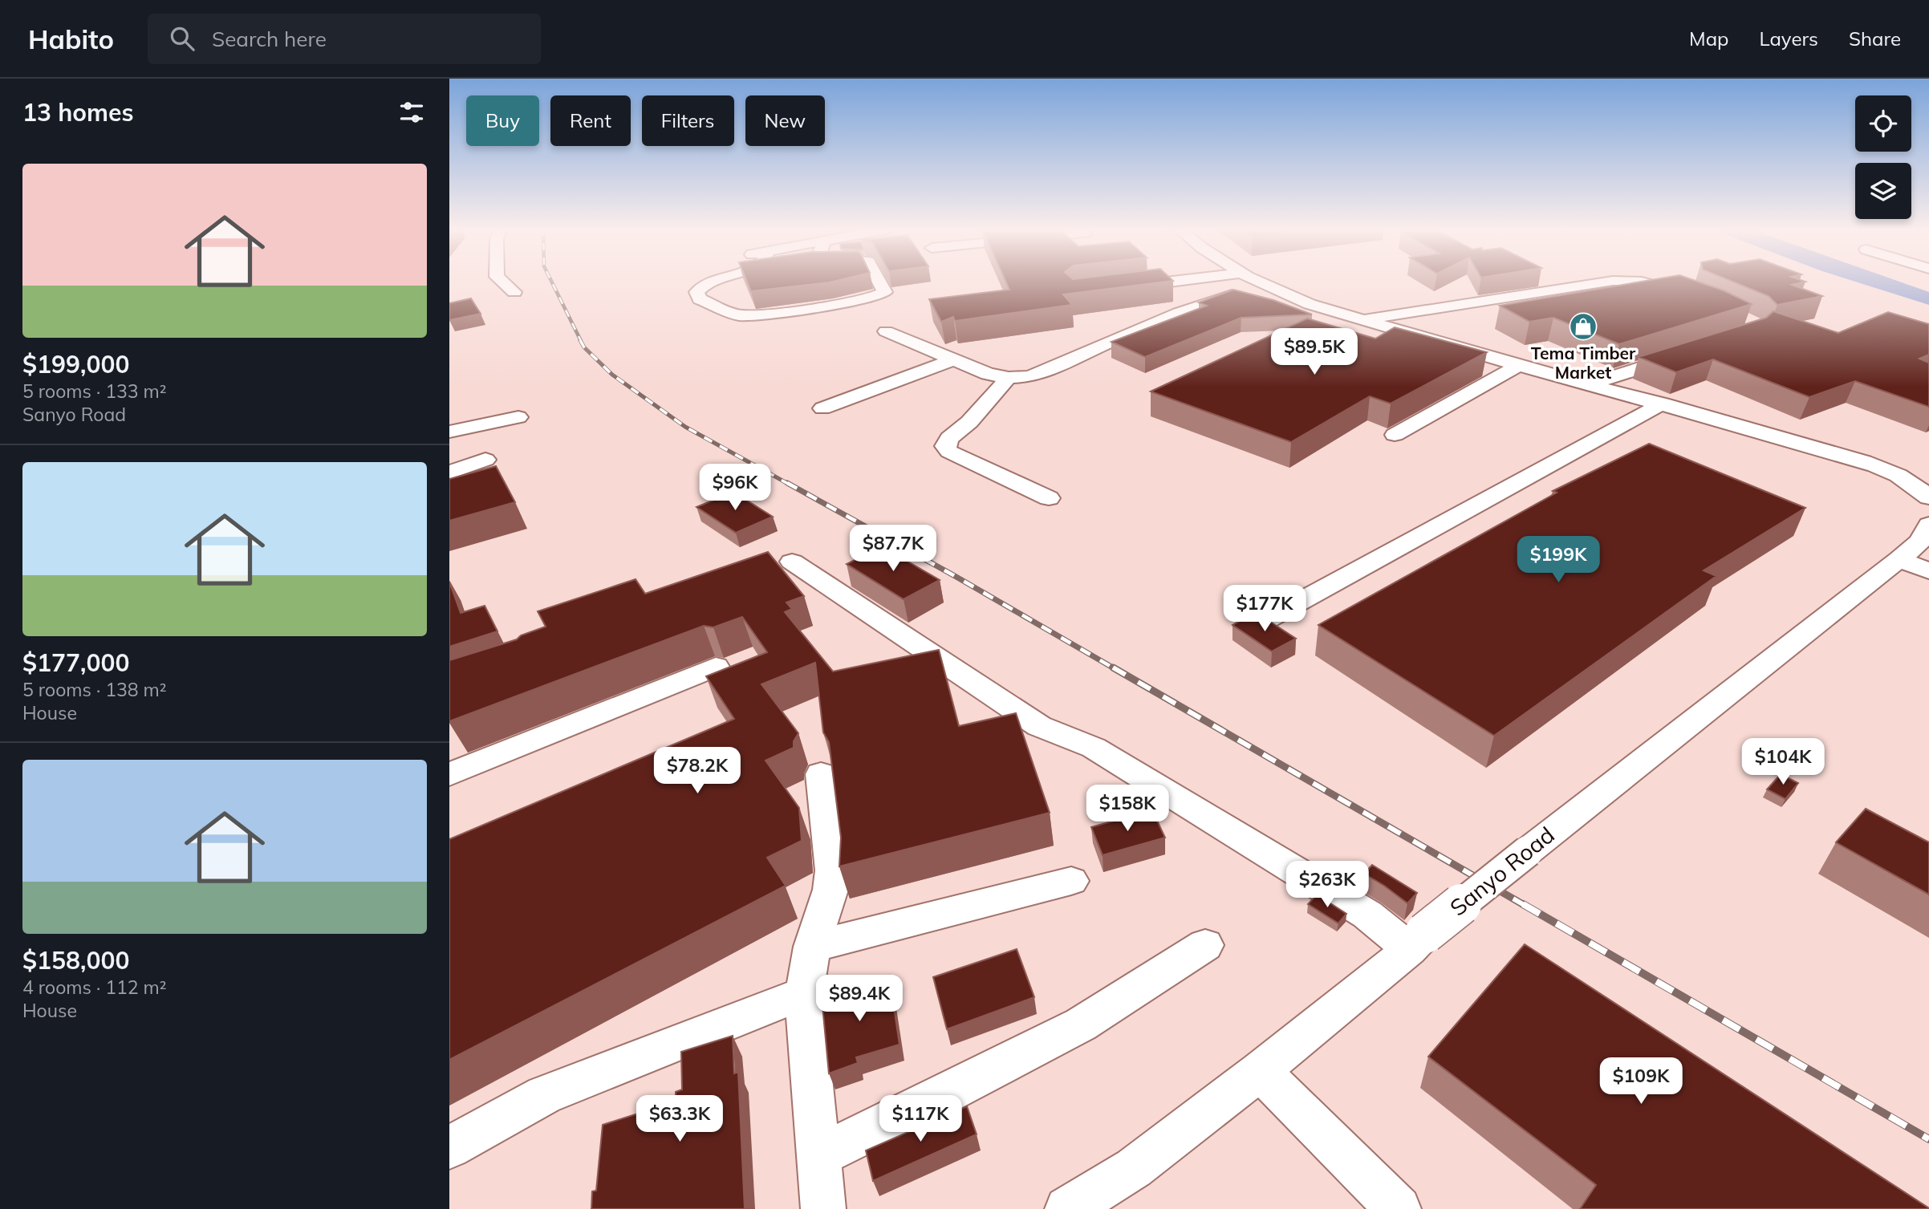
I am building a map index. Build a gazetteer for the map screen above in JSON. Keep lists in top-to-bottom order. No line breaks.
{"streets":{"street":["Sanyo Road"]},"places":{"shop":["Tema Timber Market"]},"page":{"header":"Habito","search":"Search here","nav":["Map","Layers","Share"],"heading":"13 homes","chip":["Buy","Rent","Filters","New"],"list":[{"name":"$199,000","note":"5 rooms · 133 m² · Sanyo Road"},{"name":"$177,000","note":"5 rooms · 138 m² · House"},{"name":"$158,000","note":"4 rooms · 112 m² · House"}],"price":["$89.5K","$96K","$87.7K","$199K","$177K","$104K","$78.2K","$158K","$263K","$89.4K","$109K","$63.3K","$117K"]}}
